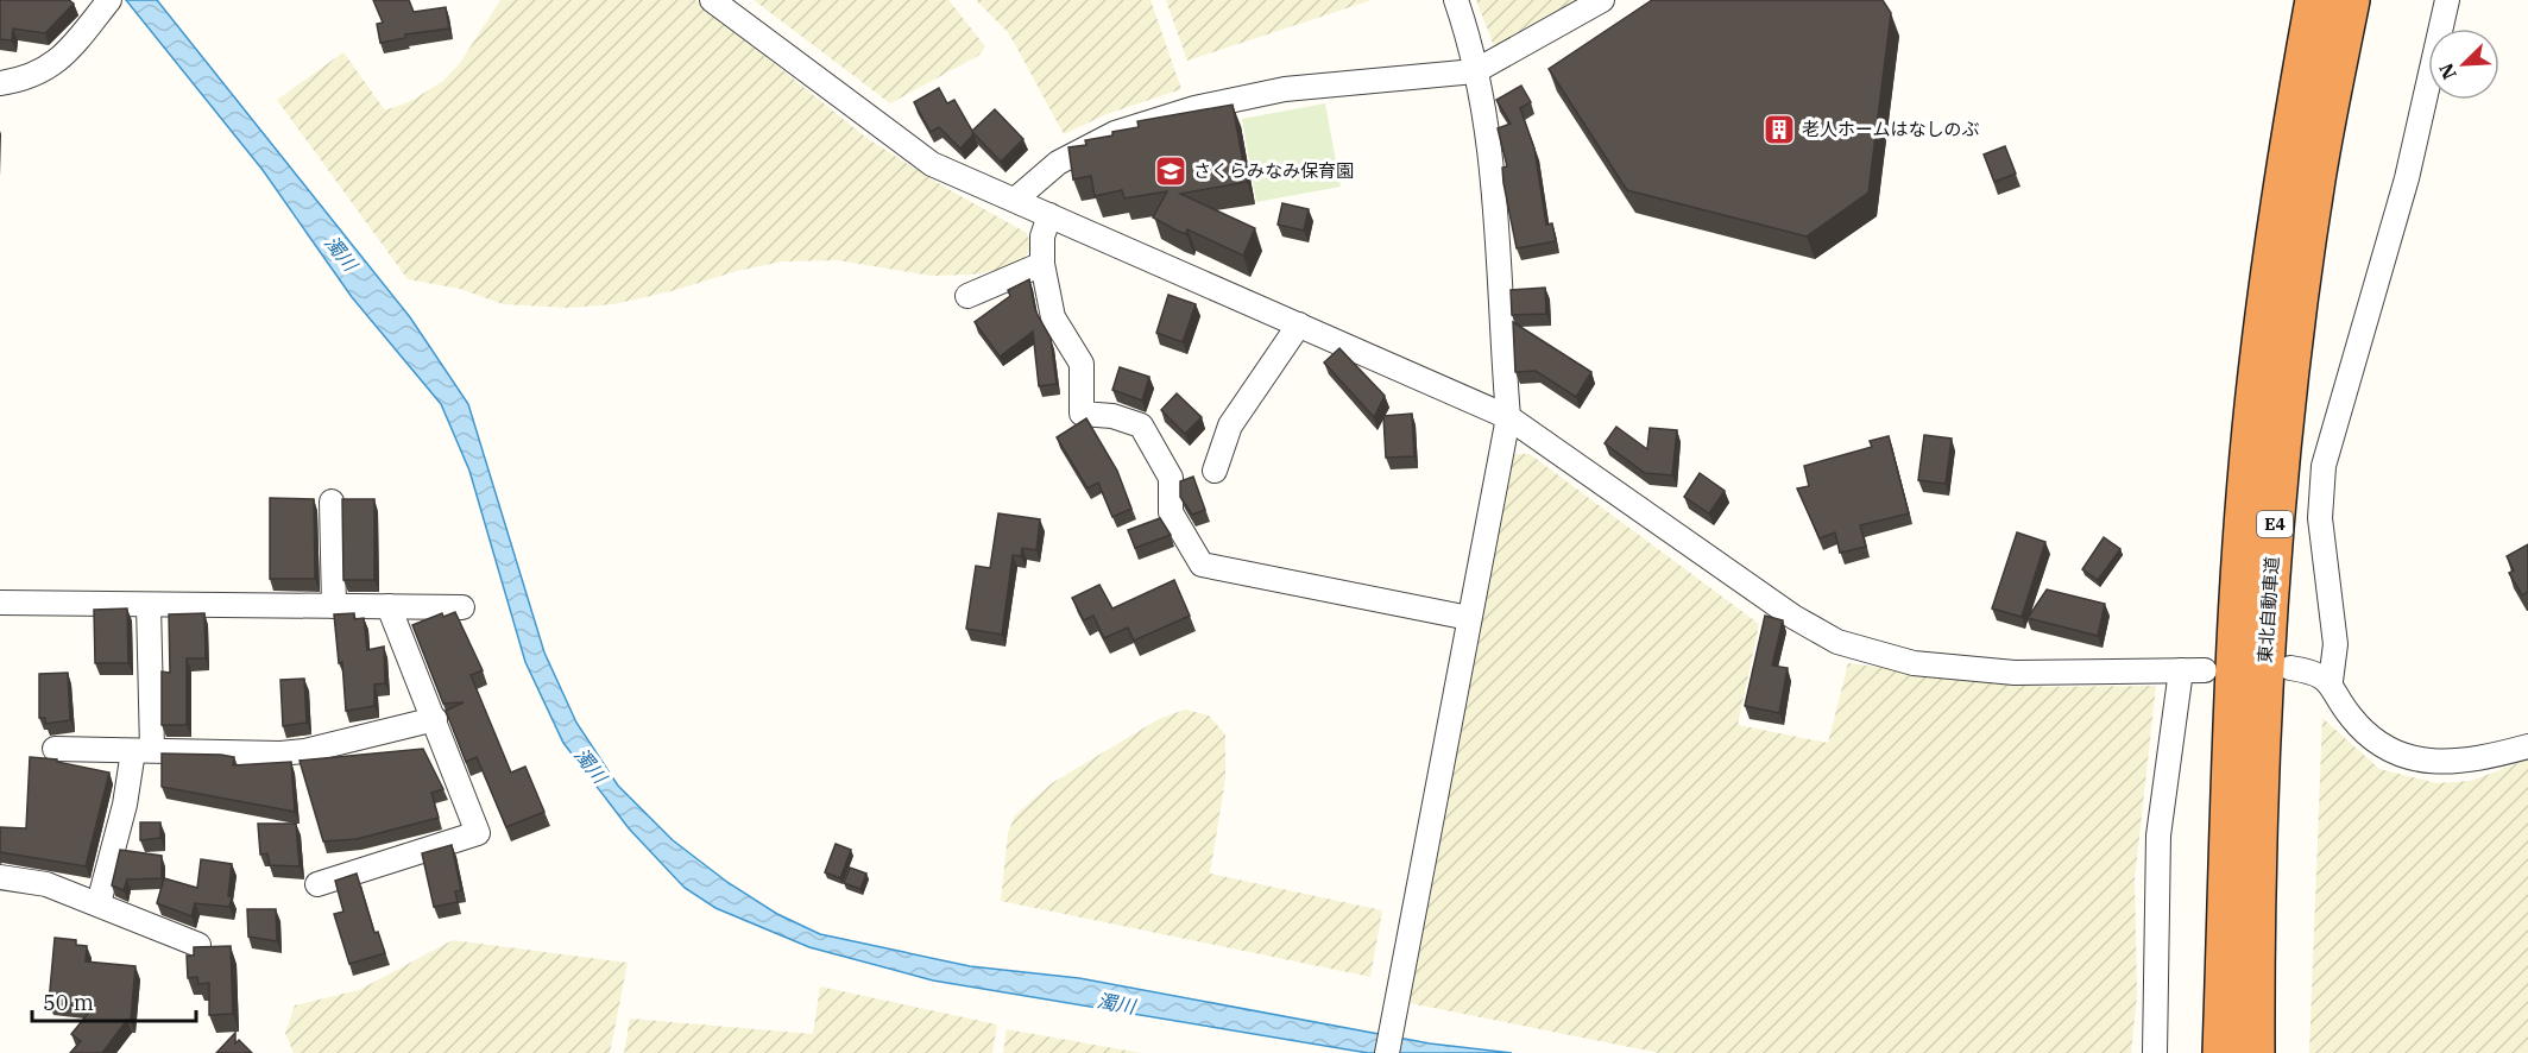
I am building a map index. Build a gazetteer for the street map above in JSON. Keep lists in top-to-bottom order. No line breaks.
{"streets":{"highway":["E4","東北自動車道"]},"water":["濁川"],"places":{"building":["老人ホームはなしのぶ"],"school or university":["さくらみなみ保育園"]},"scale_bar":"50 m","north":"bottom left"}
